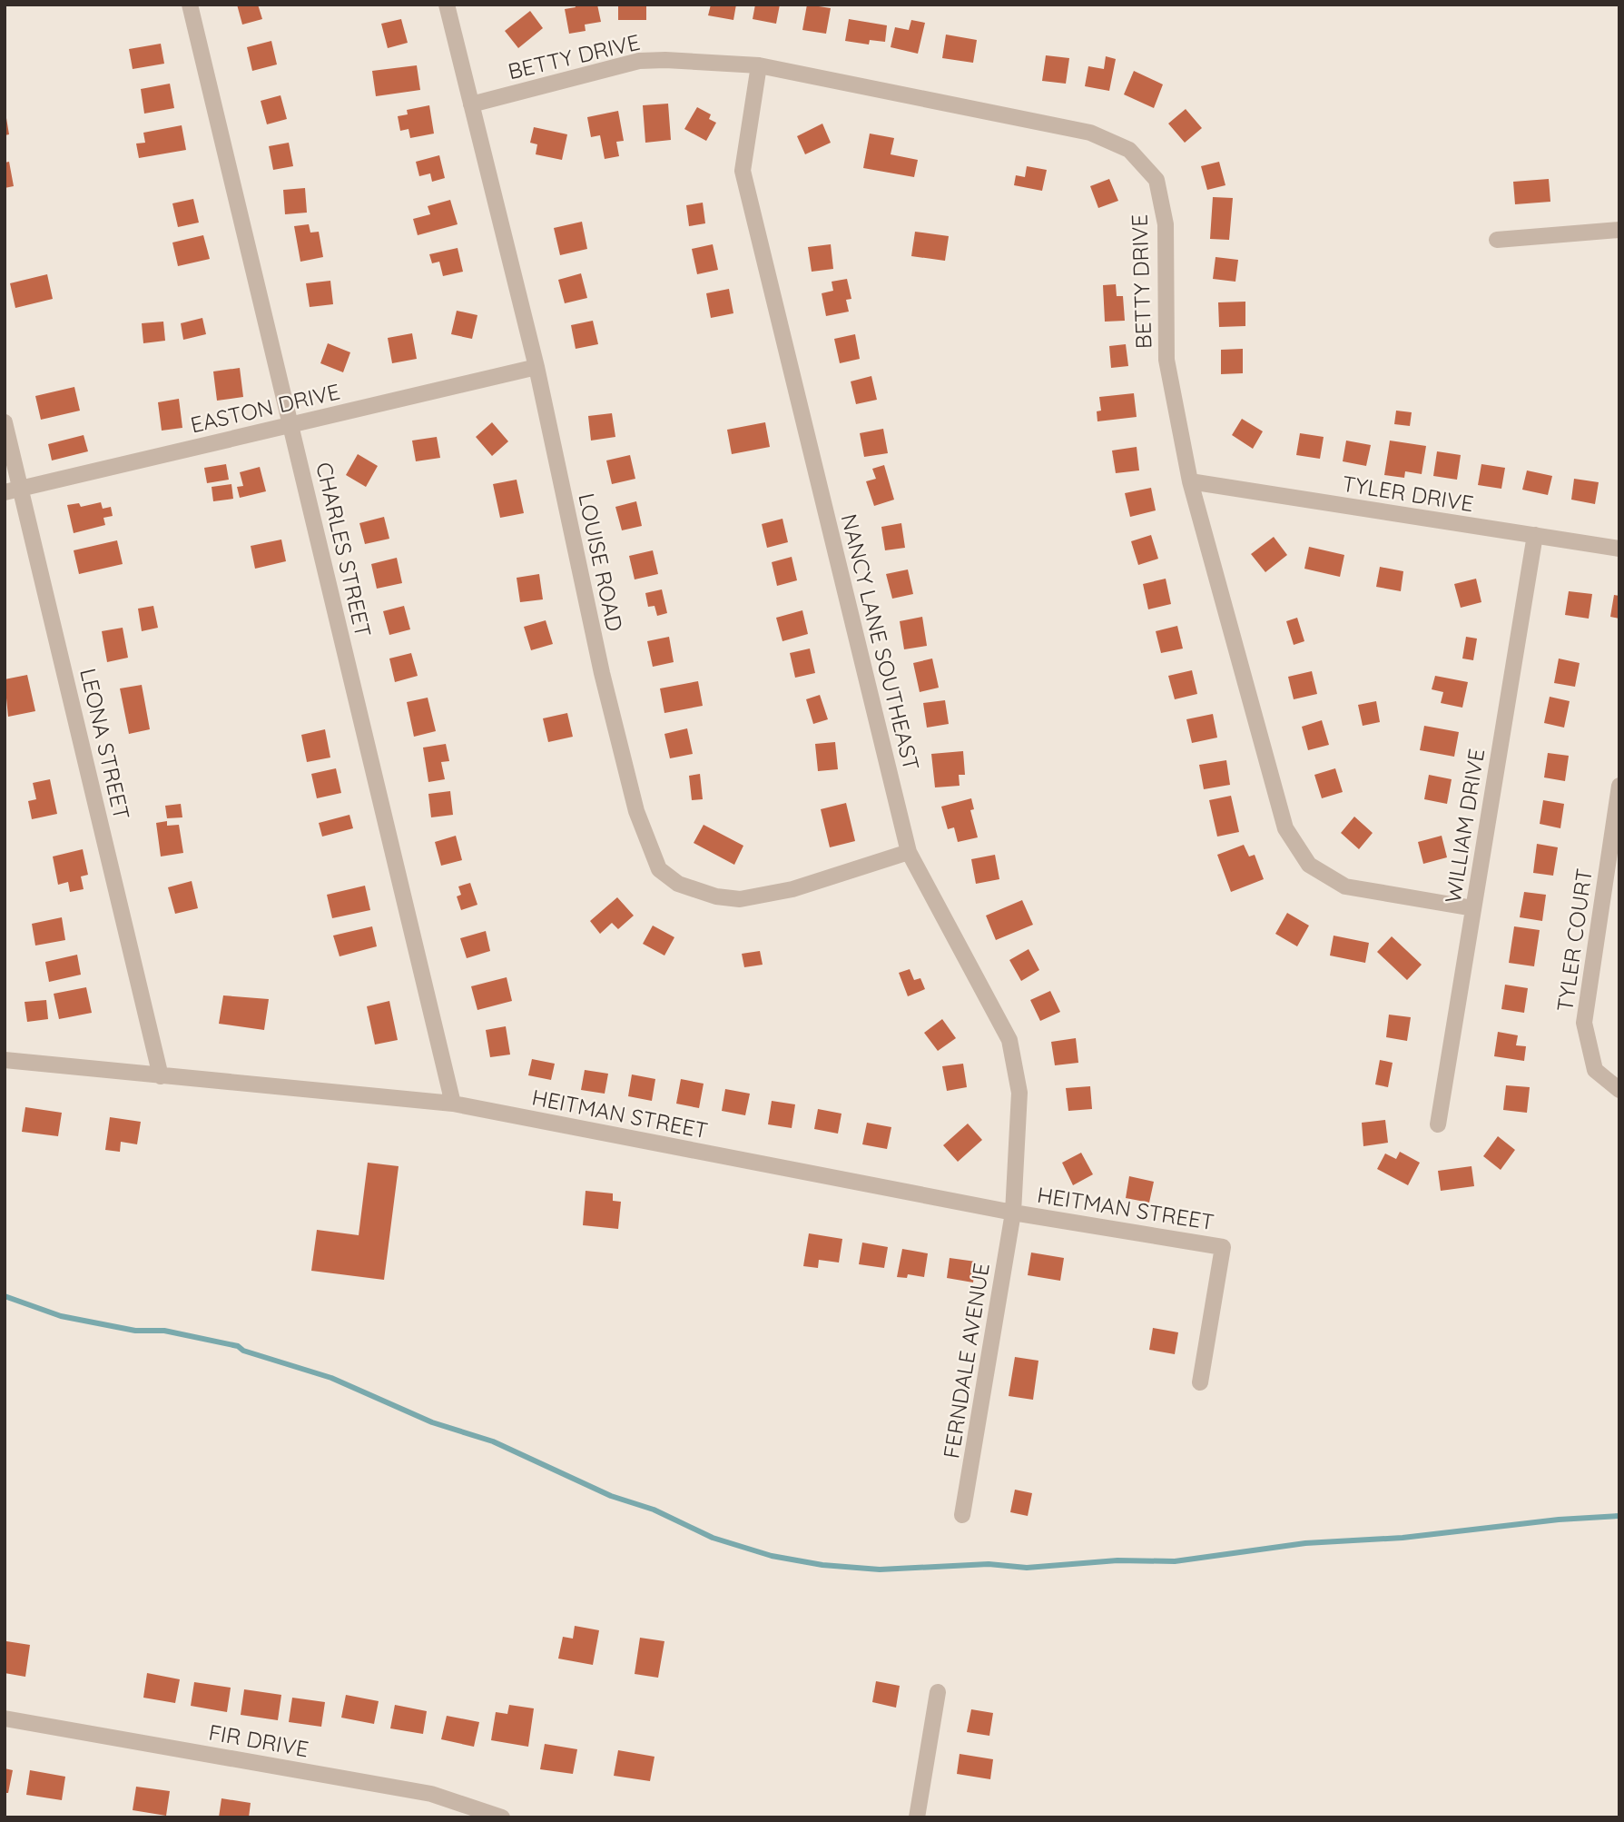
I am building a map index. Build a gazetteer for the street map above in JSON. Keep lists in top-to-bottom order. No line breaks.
{"streets":{"street":["BETTY DRIVE","EASTON DRIVE","TYLER DRIVE","CHARLES STREET","LOUISE ROAD","NANCY LANE SOUTHEAST","LEONA STREET","WILLIAM DRIVE","TYLER COURT","HEITMAN STREET","FERNDALE AVENUE","FIR DRIVE"]},"crossings":[["BETTY DRIVE","TYLER DRIVE"],["BETTY DRIVE","LOUISE ROAD"],["BETTY DRIVE","NANCY LANE SOUTHEAST"],["BETTY DRIVE","WILLIAM DRIVE"],["EASTON DRIVE","CHARLES STREET"],["EASTON DRIVE","LOUISE ROAD"],["EASTON DRIVE","LEONA STREET"],["TYLER DRIVE","WILLIAM DRIVE"],["CHARLES STREET","HEITMAN STREET"],["LOUISE ROAD","NANCY LANE SOUTHEAST"],["NANCY LANE SOUTHEAST","HEITMAN STREET"],["NANCY LANE SOUTHEAST","FERNDALE AVENUE"],["LEONA STREET","HEITMAN STREET"],["HEITMAN STREET","FERNDALE AVENUE"]]}
